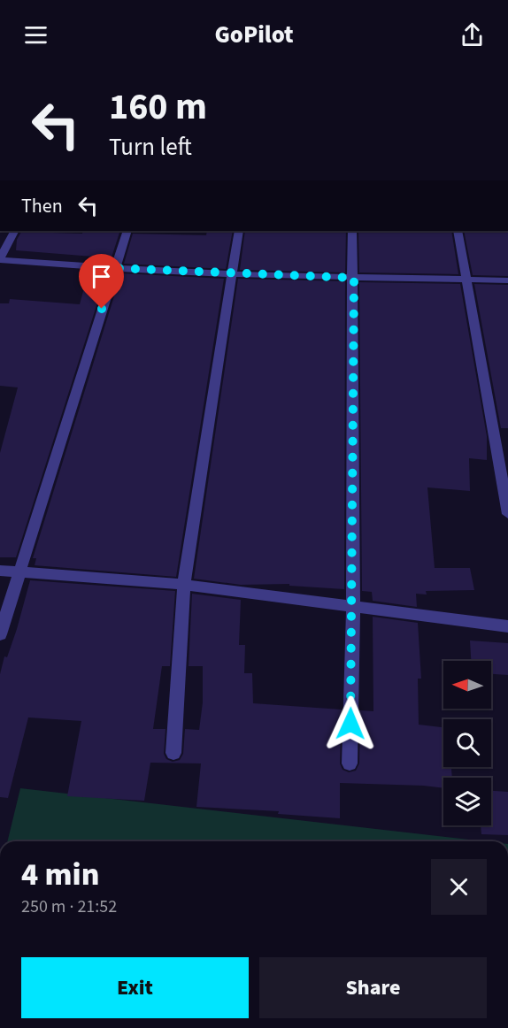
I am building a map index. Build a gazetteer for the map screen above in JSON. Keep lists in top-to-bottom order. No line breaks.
{"north":"left","page":{"header":"GoPilot","turn":["160 m","Turn left"],"then":"Then","heading":["4 min","250 m · 21:52"],"buttons":["Exit","Share"]}}
